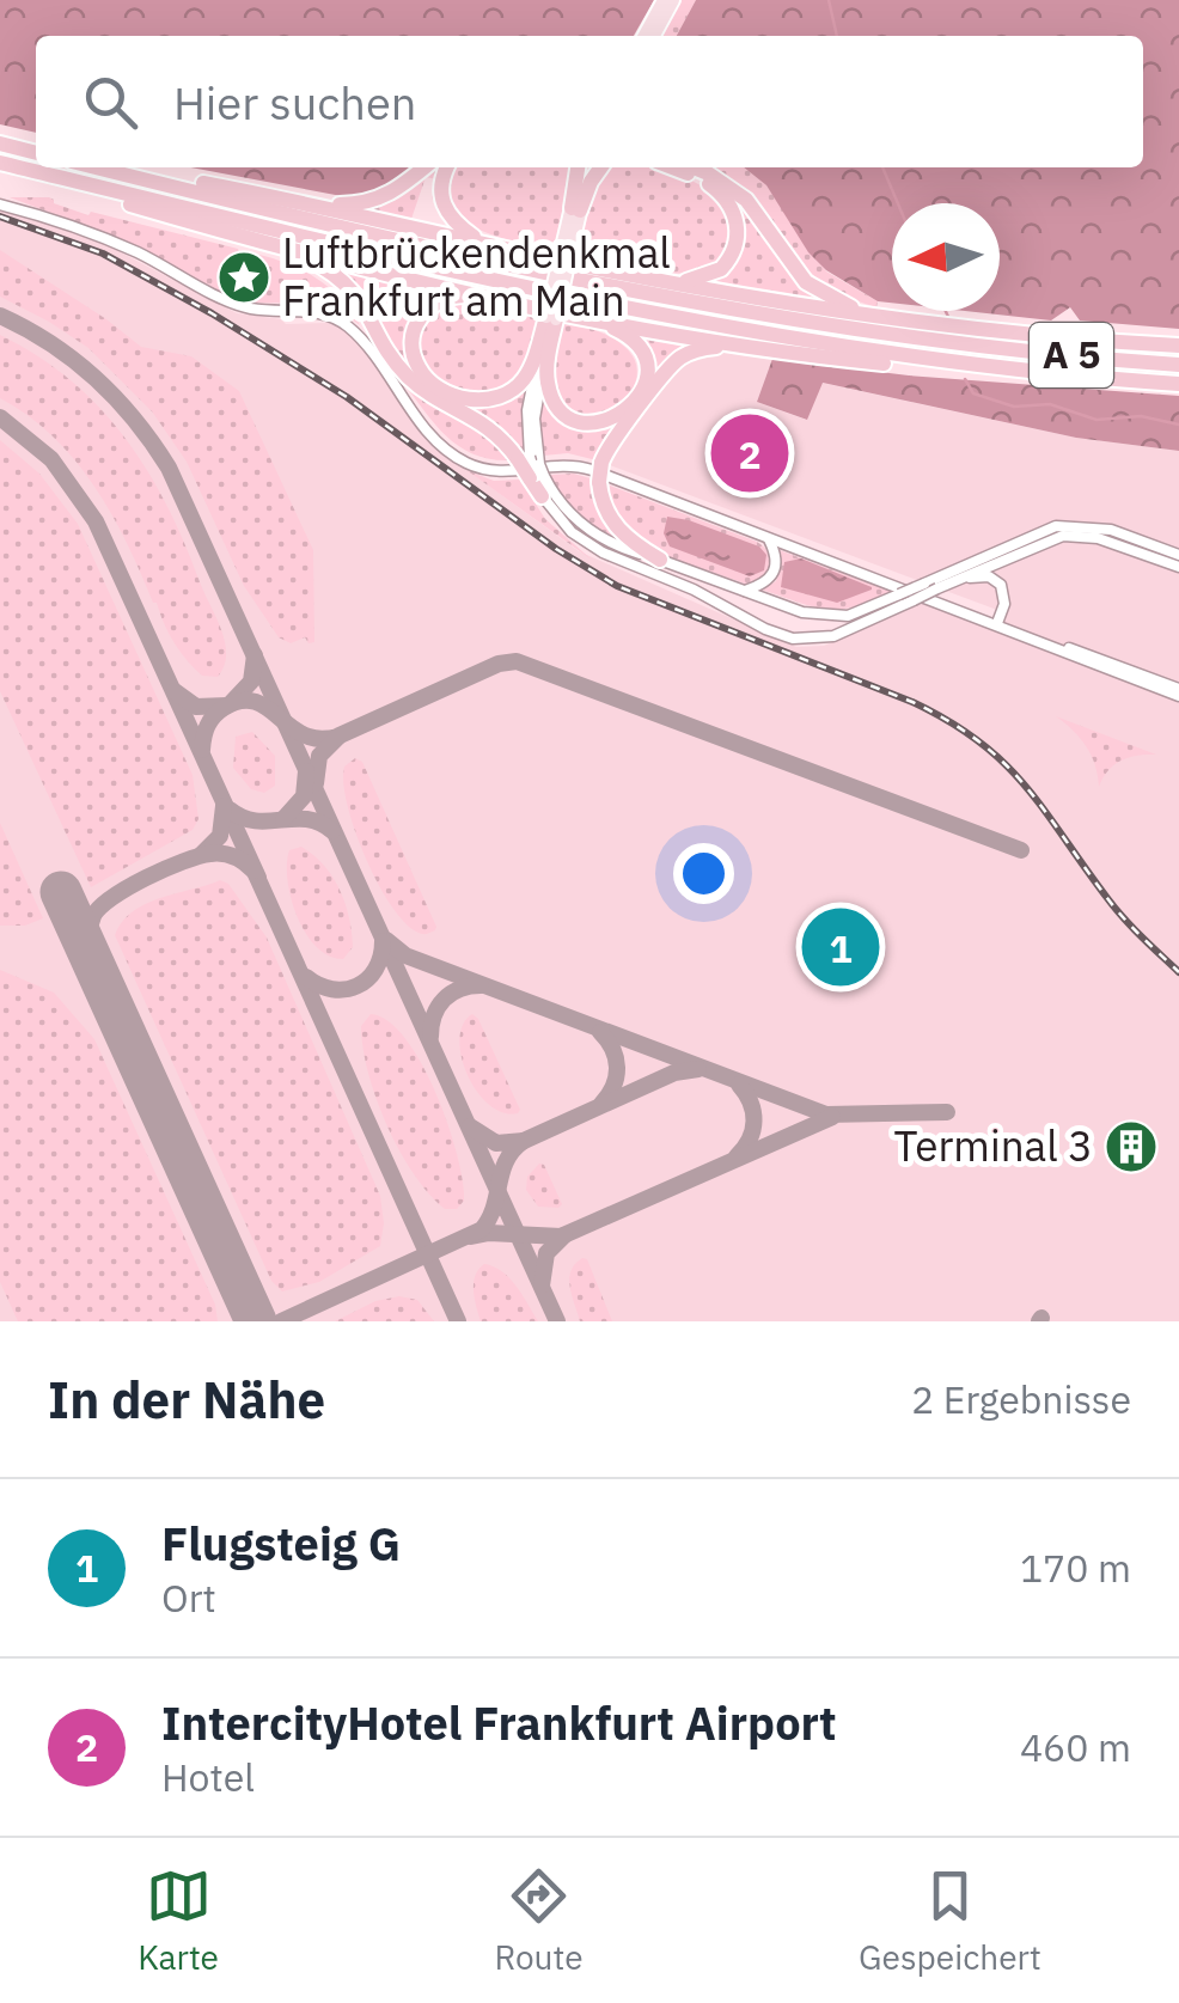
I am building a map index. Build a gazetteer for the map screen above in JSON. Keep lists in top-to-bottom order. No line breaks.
{"streets":{"highway":["A 5"]},"places":{"place":["Luftbrückendenkmal Frankfurt am Main"],"building":["Terminal 3"]},"north":"left","page":{"search":"Hier suchen","pins":["2","1"],"heading":["In der Nähe","2 Ergebnisse"],"list":[{"mark":"1","name":"Flugsteig G","note":"Ort","value":"170 m"},{"mark":"2","name":"IntercityHotel Frankfurt Airport","note":"Hotel","value":"460 m"}],"nav":["Karte","Route","Gespeichert"]}}
